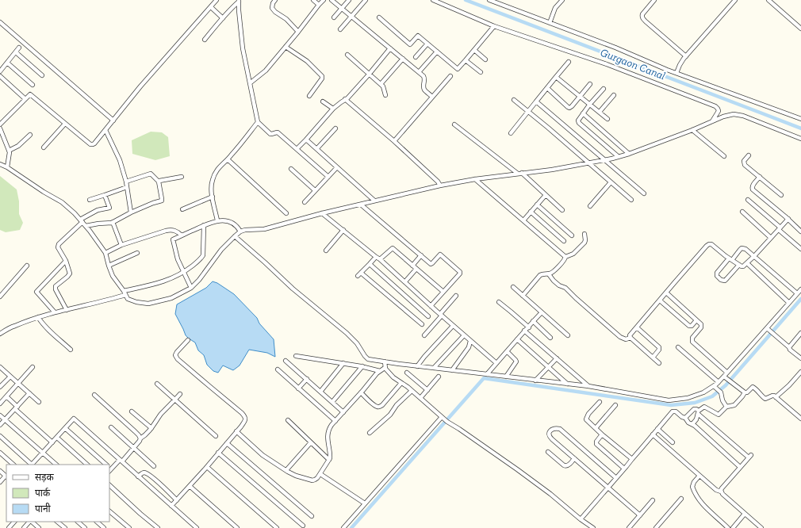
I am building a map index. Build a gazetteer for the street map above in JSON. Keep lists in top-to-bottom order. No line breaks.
{"water":["Gurgaon Canal"],"legend":["सड़क","पार्क","पानी"]}
